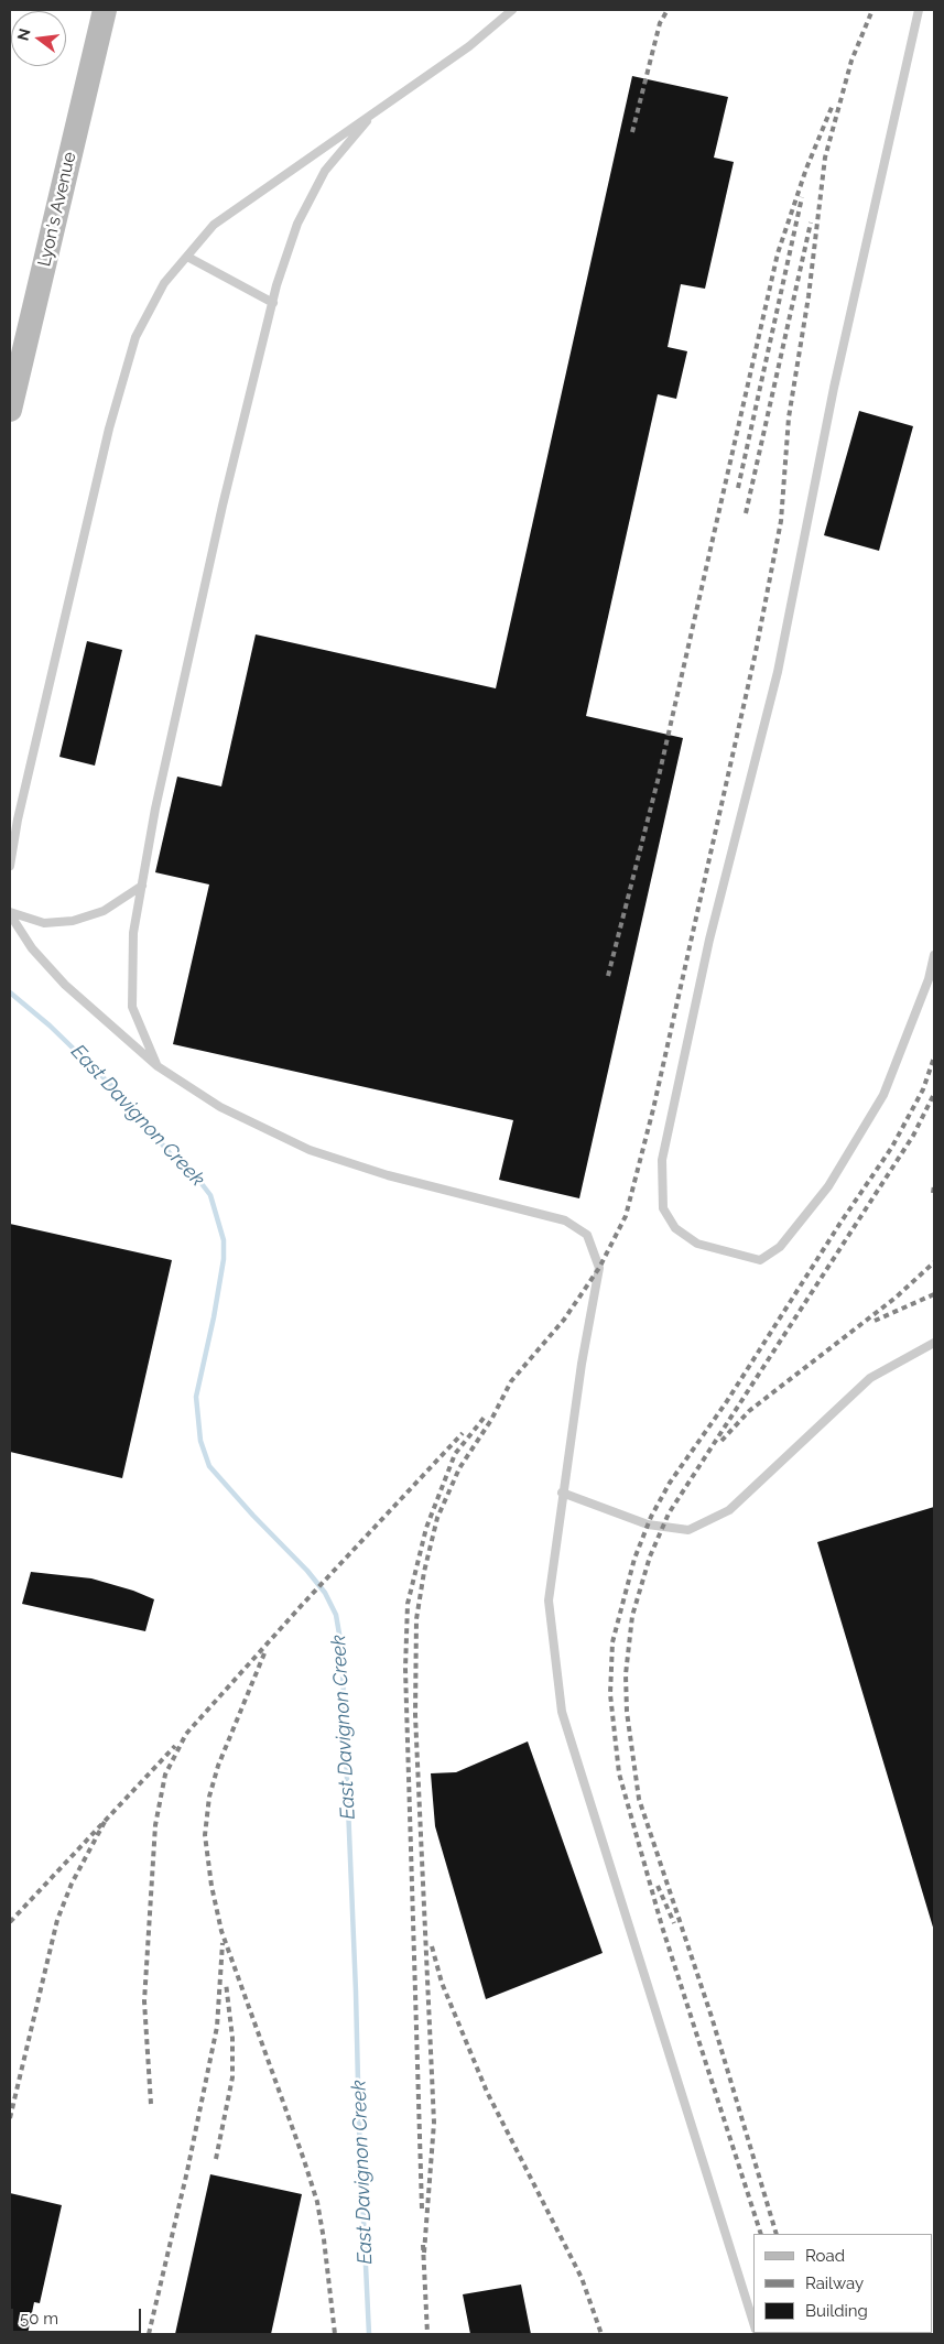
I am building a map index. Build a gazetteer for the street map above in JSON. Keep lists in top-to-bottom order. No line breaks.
{"streets":{"main road":["Lyon's Avenue"]},"water":["East Davignon Creek"],"legend":["Road","Railway","Building"],"scale_bar":"50 m","north":"left"}
